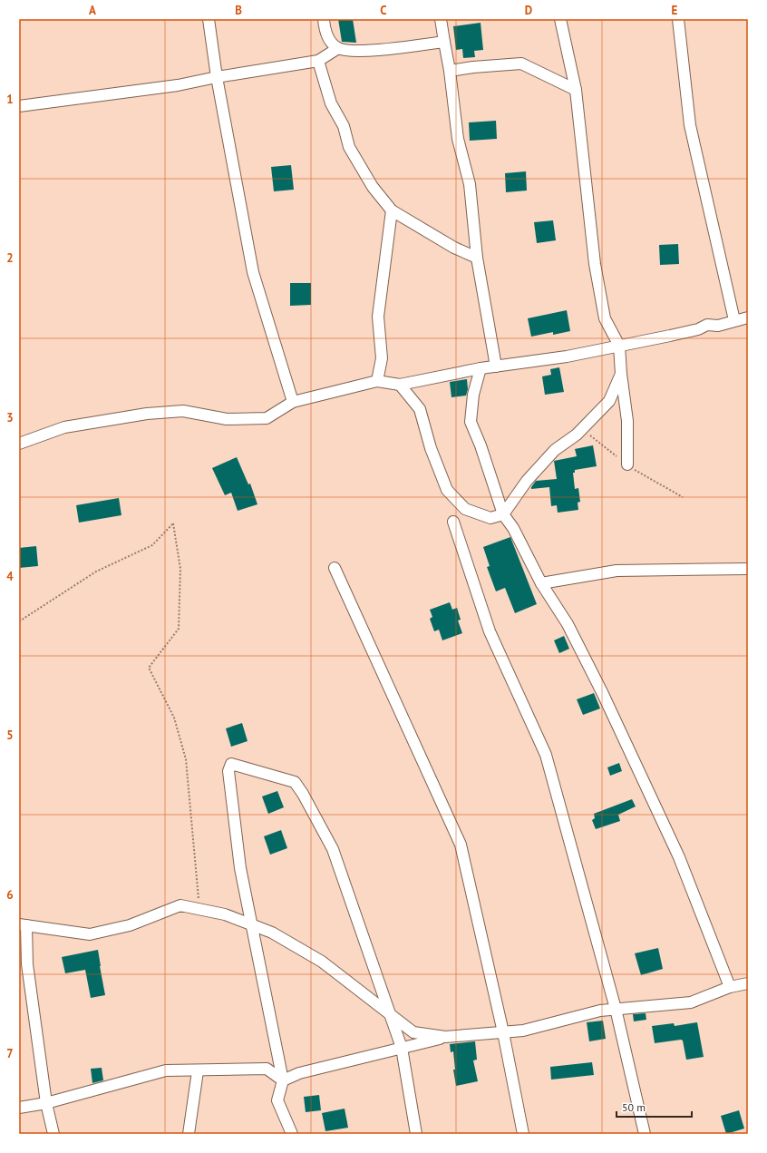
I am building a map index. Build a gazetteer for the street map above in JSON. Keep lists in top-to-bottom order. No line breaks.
{"scale_bar":"50 m","grid":{"columns":["A","B","C","D","E"],"rows":["1","2","3","4","5","6","7"]}}
